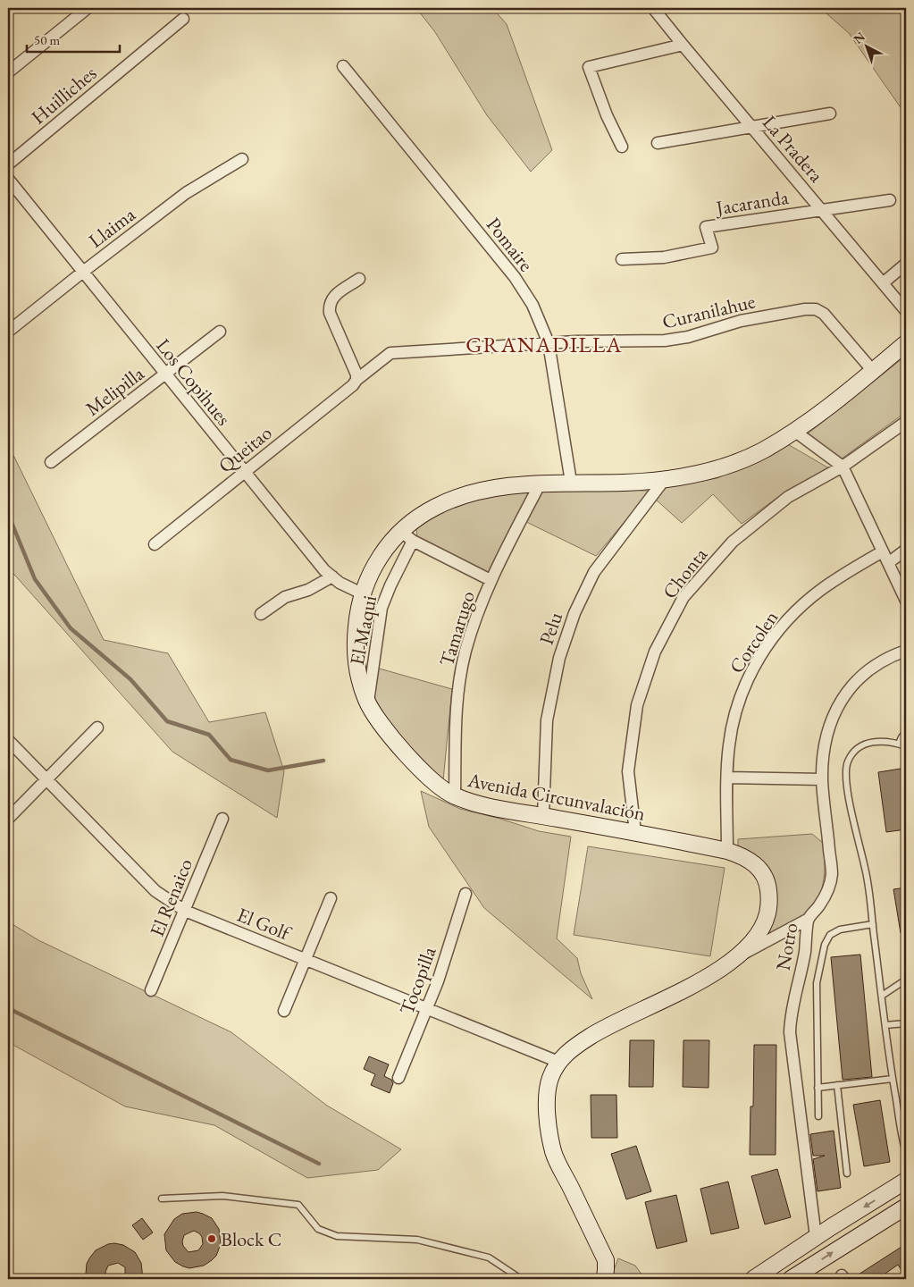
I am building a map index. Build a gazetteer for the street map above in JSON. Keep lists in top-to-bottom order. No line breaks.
{"streets":{"street":["Huilliches","La Pradera","Jacaranda","Llaima","Pomaire","Curanilahue","Los Copihues","Melipilla","Queitao","Chonta","Tamarugo","Pelu","El Maqui","Corcolen","Avenida Circunvalación","El Renaico","El Golf","Notro","Tocopilla"]},"crossings":[["La Pradera","Jacaranda"],["Llaima","Los Copihues"],["Pomaire","Curanilahue"],["Pomaire","Avenida Circunvalación"],["Curanilahue","Queitao"],["Curanilahue","Avenida Circunvalación"],["Los Copihues","Melipilla"],["Los Copihues","Queitao"],["Los Copihues","Avenida Circunvalación"],["Chonta","Avenida Circunvalación"],["Tamarugo","Avenida Circunvalación"],["Pelu","Avenida Circunvalación"],["El Maqui","Avenida Circunvalación"],["Corcolen","Avenida Circunvalación"],["Avenida Circunvalación","El Golf"],["El Renaico","El Golf"],["El Golf","Tocopilla"]],"districts":["GRANADILLA"],"places":["Block C"],"scale_bar":"50 m","north":"top left"}
